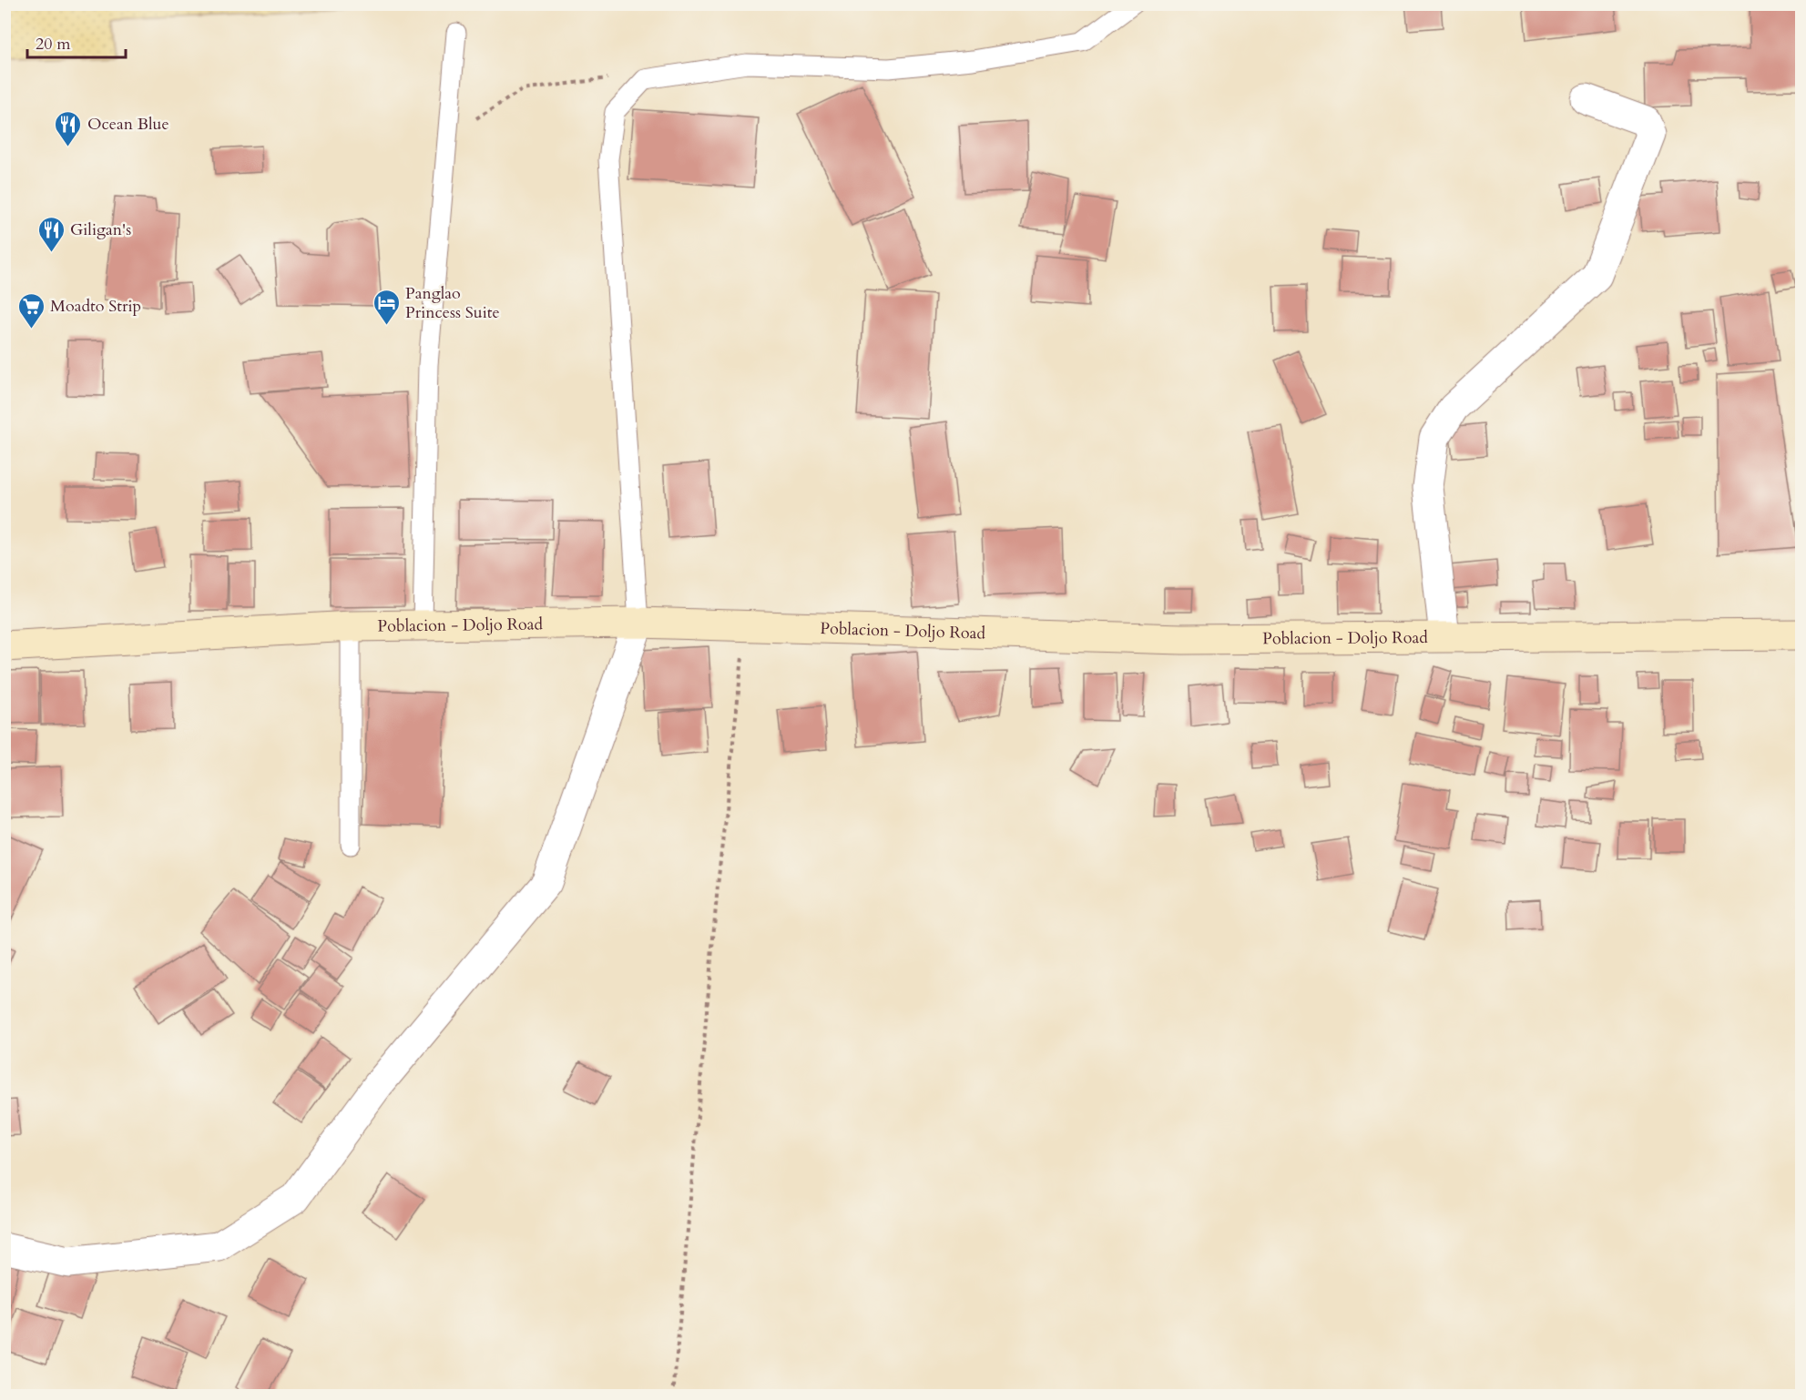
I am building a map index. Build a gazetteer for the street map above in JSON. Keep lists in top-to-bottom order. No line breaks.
{"streets":{"street":["Poblacion - Doljo Road"]},"places":{"restaurant":["Ocean Blue","Giligan's"],"hotel":["Panglao Princess Suite"],"supermarket":["Moadto Strip"]},"scale_bar":"20 m"}
